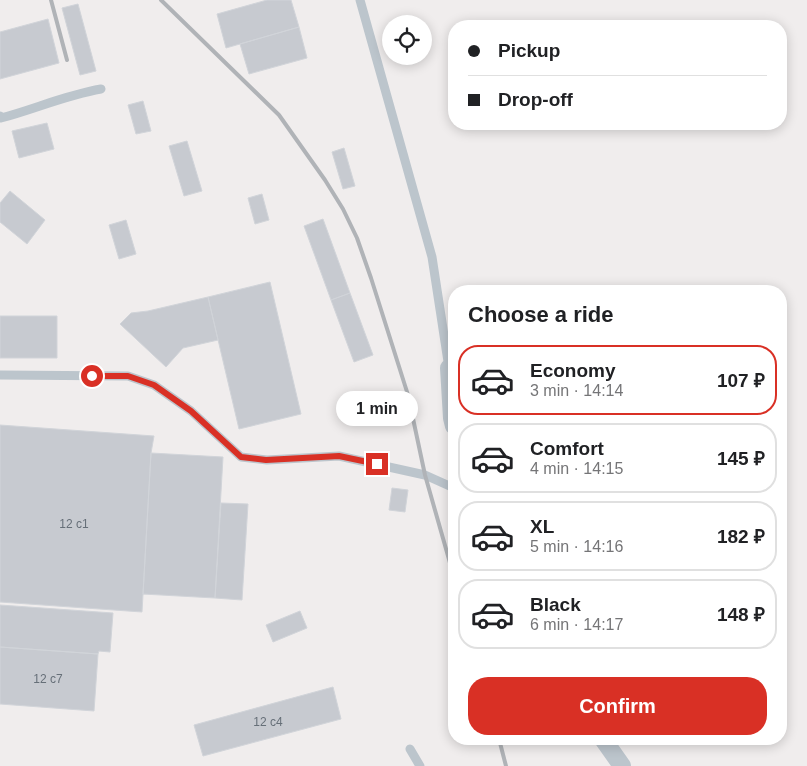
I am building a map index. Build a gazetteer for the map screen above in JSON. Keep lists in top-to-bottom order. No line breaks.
{"house_numbers":["12 с1","12 с7","12 с4"],"page":{"banner":["Pickup","Drop-off"],"heading":"Choose a ride","list":[{"name":"Economy","note":"3 min · 14:14","value":"107 ₽"},{"name":"Comfort","note":"4 min · 14:15","value":"145 ₽"},{"name":"XL","note":"5 min · 14:16","value":"182 ₽"},{"name":"Black","note":"6 min · 14:17","value":"148 ₽"}],"bubble":"1 min","buttons":"Confirm"}}
